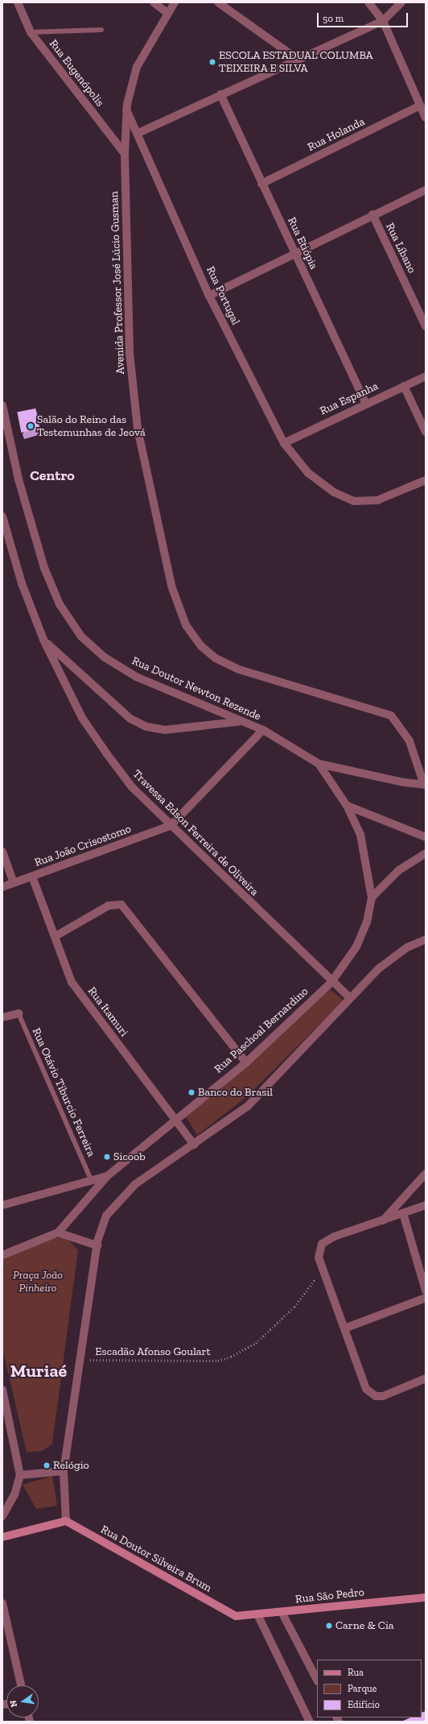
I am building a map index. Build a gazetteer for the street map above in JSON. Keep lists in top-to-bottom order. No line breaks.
{"streets":{"street":["Rua Eugenópolis","Rua Holanda","Rua Etiópia","Rua Líbano","Avenida Professor José Lúcio Gusman","Rua Portugal","Rua Espanha","Rua Doutor Newton Rezende","Travessa Edson Ferreira de Oliveira","Rua João Crisostomo","Rua Itamuri","Rua Paschoal Bernardino","Rua Doutor Silveira Brum","Rua São Pedro"],"lane":["Rua Otávio Tiburcio Ferreira"],"path":["Escadão Afonso Goulart"]},"crossings":[["Rua Eugenópolis","Avenida Professor José Lúcio Gusman"],["Rua Holanda","Rua Etiópia"],["Rua Etiópia","Rua Espanha"],["Avenida Professor José Lúcio Gusman","Rua Portugal"],["Rua Portugal","Rua Espanha"],["Travessa Edson Ferreira de Oliveira","Rua João Crisostomo"],["Travessa Edson Ferreira de Oliveira","Rua Paschoal Bernardino"],["Rua João Crisostomo","Rua Itamuri"],["Rua Itamuri","Rua Paschoal Bernardino"],["Rua Paschoal Bernardino","Rua Otávio Tiburcio Ferreira"],["Rua Doutor Silveira Brum","Rua São Pedro"]],"districts":["Centro","Muriaé"],"parks":["Praça João Pinheiro"],"places":["ESCOLA ESTADUAL COLUMBA TEIXEIRA E SILVA","Salão do Reino das Testemunhas de Jeová","Banco do Brasil","Sicoob","Relógio","Carne & Cia"],"legend":["Rua","Parque","Edifício"],"scale_bar":"50 m","north":"left"}
